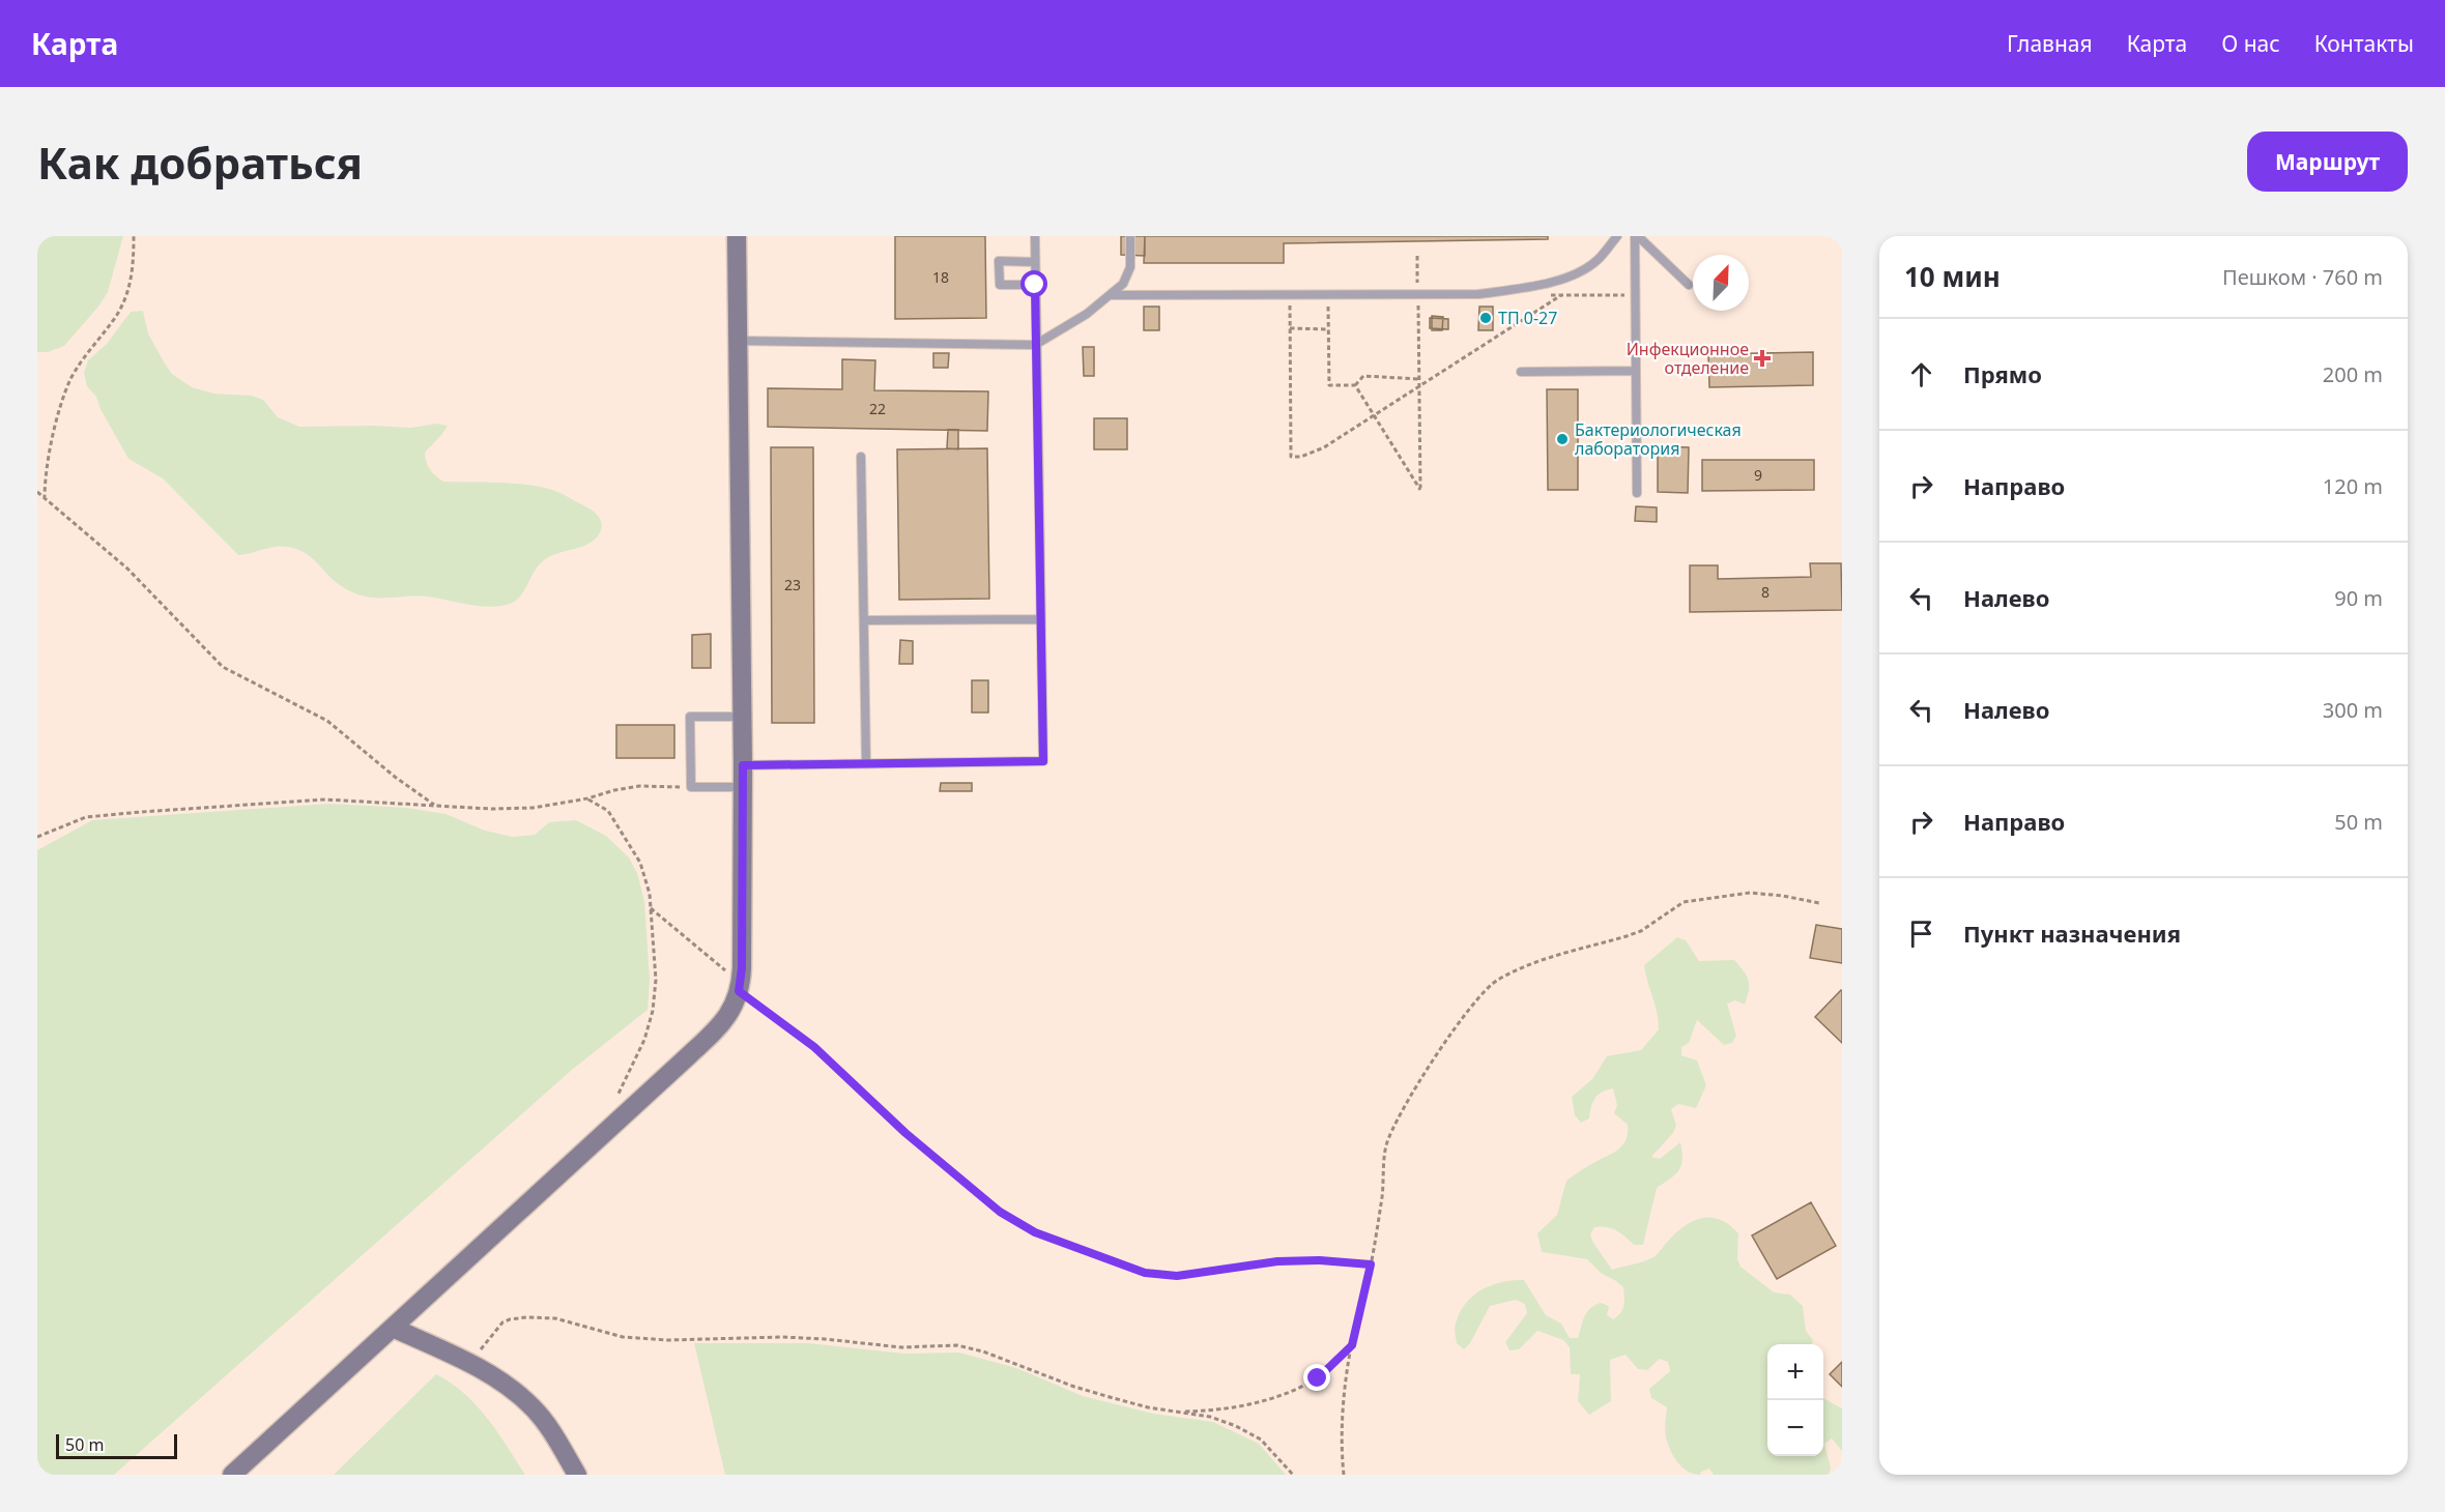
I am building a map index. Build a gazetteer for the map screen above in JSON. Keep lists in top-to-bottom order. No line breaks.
{"places":{"other":["ТП 0-27","Бактериологическая лаборатория"],"health":["Инфекционное отделение"]},"house_numbers":["18","22","9","23","8"],"scale_bar":"50 m","north":"top right","page":{"header":"Карта","nav":["Главная","Карта","О нас","Контакты"],"buttons":"Маршрут","title":"Как добраться","heading":["10 мин","Пешком · 760 m"],"list":[["Прямо","200 m"],["Направо","120 m"],["Налево","90 m"],["Налево","300 m"],["Направо","50 m"],"Пункт назначения"],"map_buttons":["+","−"],"scale":"50 m"}}
